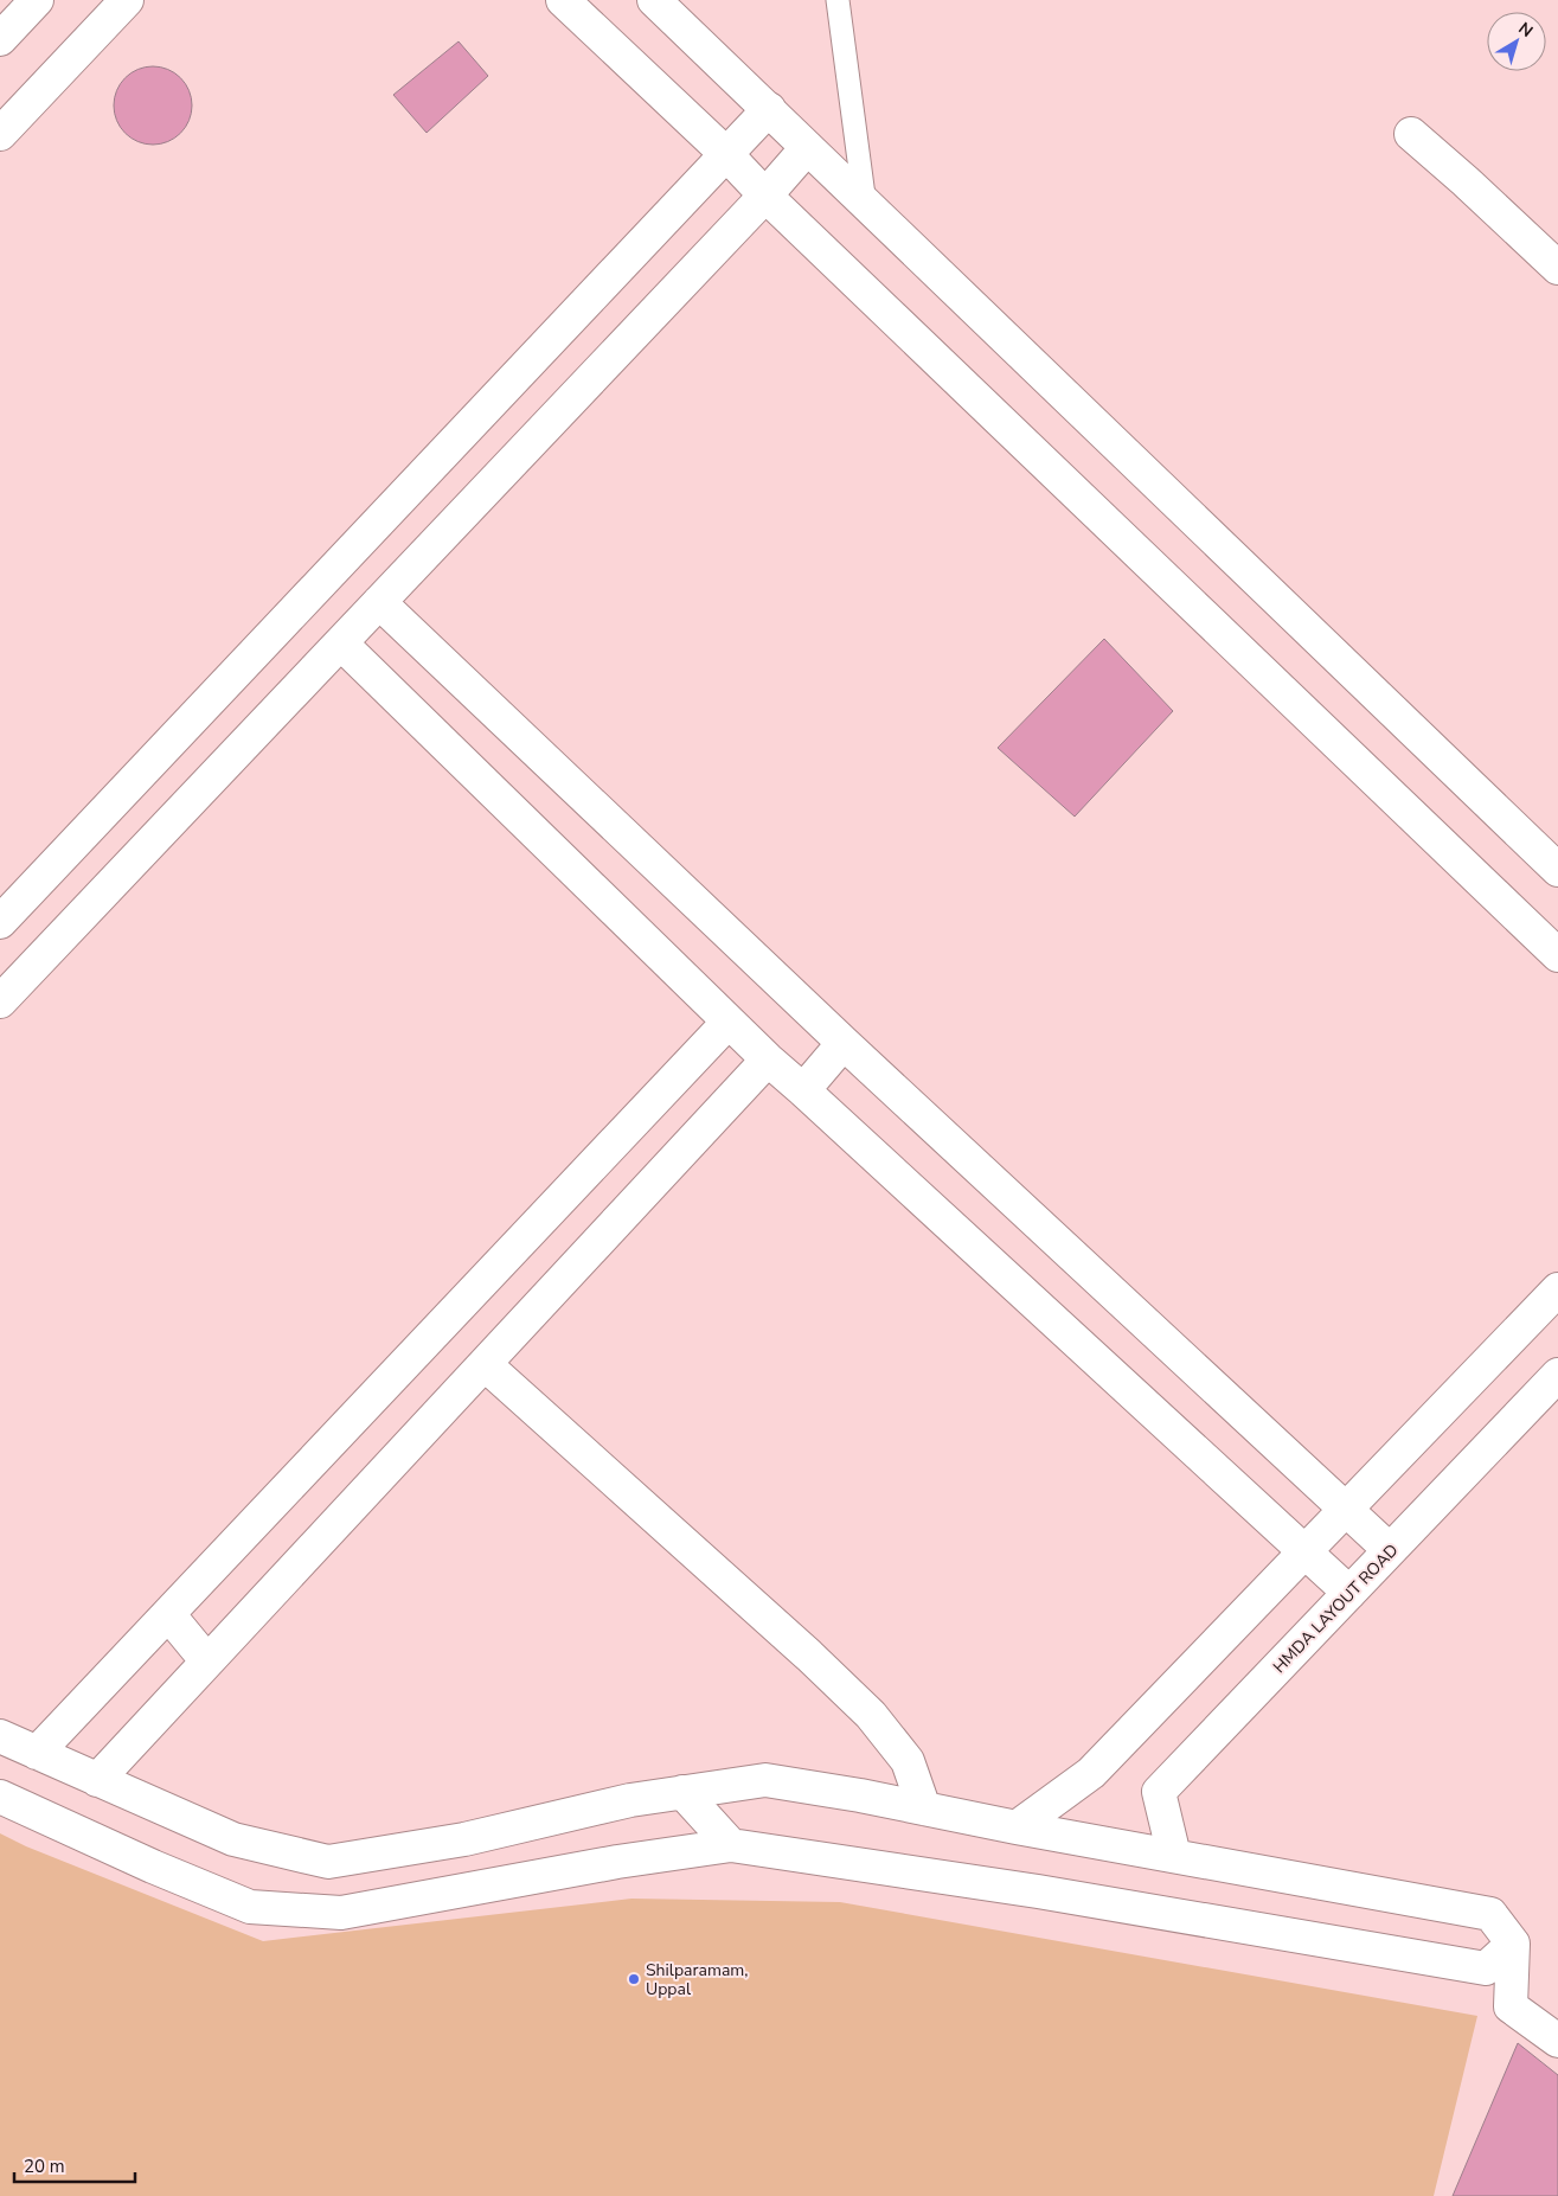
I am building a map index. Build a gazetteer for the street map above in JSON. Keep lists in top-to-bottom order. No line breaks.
{"streets":{"street":["HMDA LAYOUT ROAD"]},"places":["Shilparamam, Uppal"],"scale_bar":"20 m","north":"top right"}
